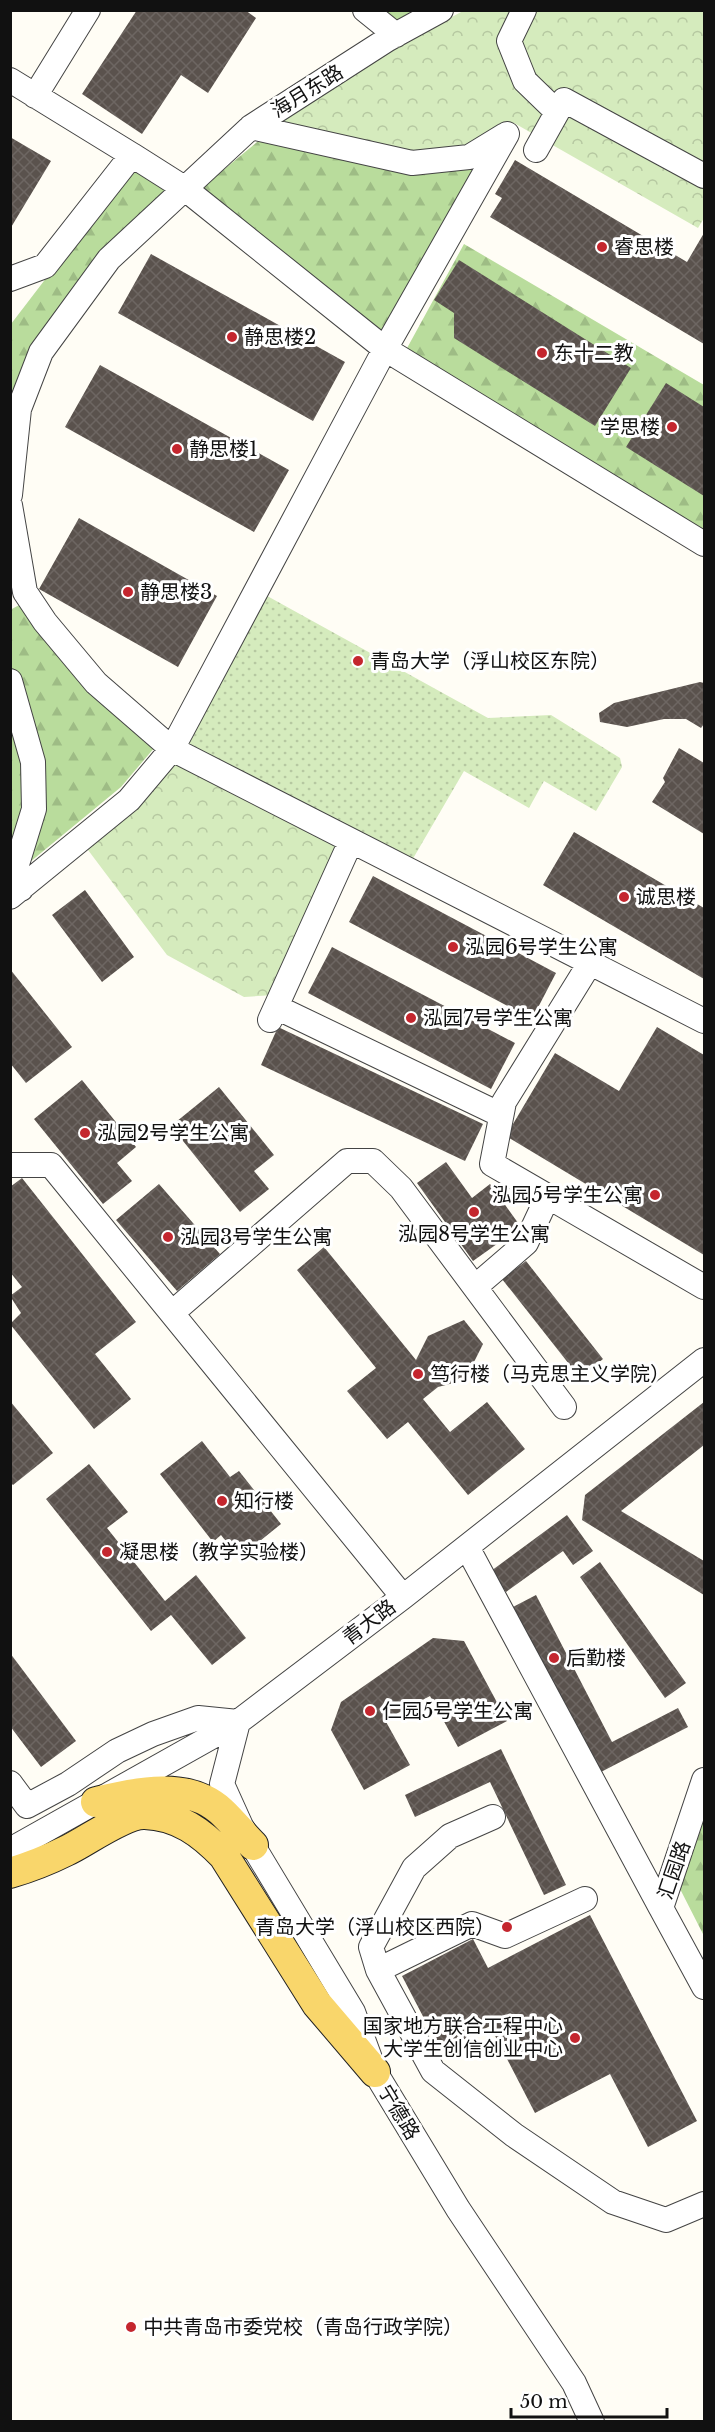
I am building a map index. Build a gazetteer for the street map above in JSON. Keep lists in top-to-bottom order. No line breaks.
{"streets":{"street":["海月东路","青大路","汇园路","宁德路"]},"crossings":[["青大路","宁德路"]],"places":["睿思楼","静思楼2","东十二教","学思楼","静思楼1","静思楼3","青岛大学（浮山校区东院）","诚思楼","泓园6号学生公寓","泓园7号学生公寓","泓园2号学生公寓","泓园5号学生公寓","泓园8号学生公寓","泓园3号学生公寓","笃行楼（马克思主义学院）","知行楼","凝思楼（教学实验楼）","后勤楼","仁园5号学生公寓","青岛大学（浮山校区西院）","国家地方联合工程中心 大学生创信创业中心","中共青岛市委党校（青岛行政学院）"],"scale_bar":"50 m"}
